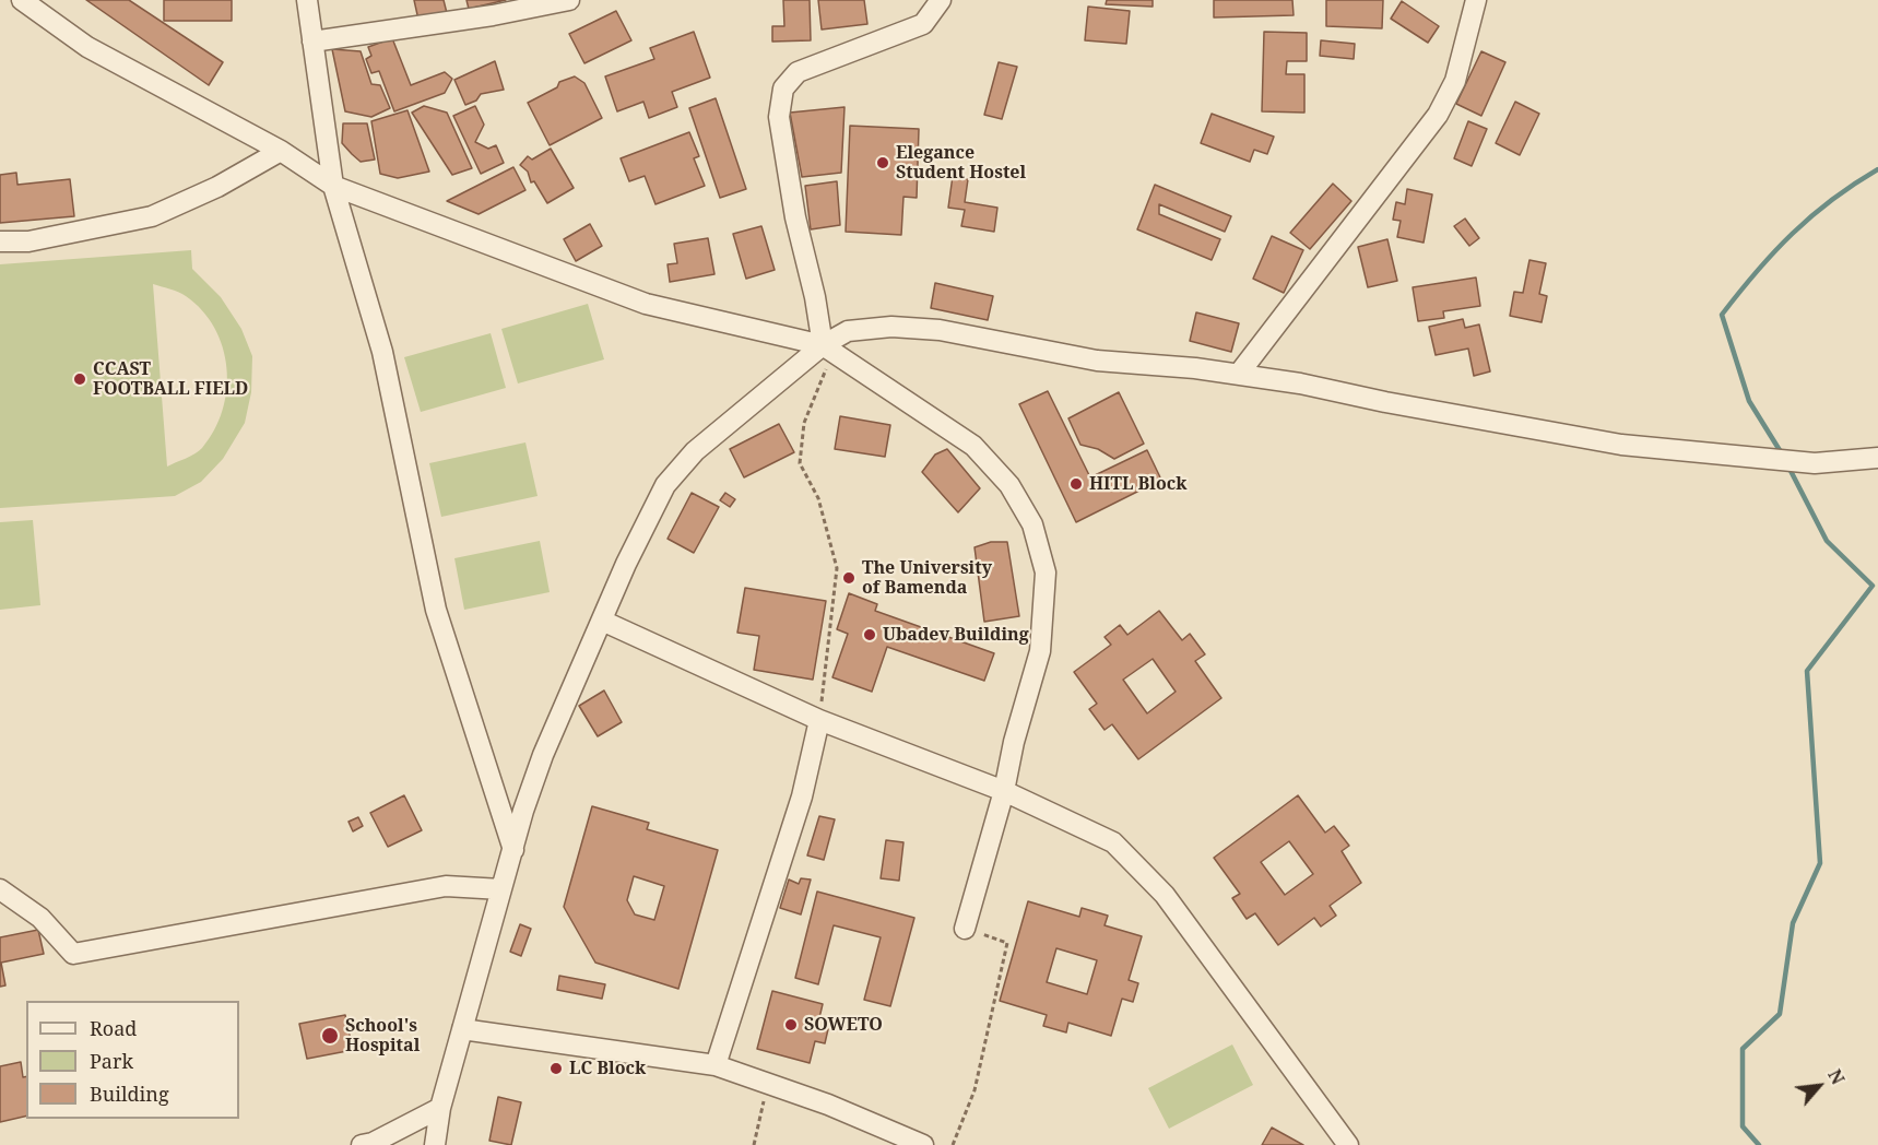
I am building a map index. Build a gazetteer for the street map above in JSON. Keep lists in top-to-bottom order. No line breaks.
{"places":["Elegance Student Hostel","CCAST FOOTBALL FIELD","HITL Block","The University of Bamenda","Ubadev Building","SOWETO","School's Hospital","LC Block"],"legend":["Road","Park","Building"],"north":"top right"}
